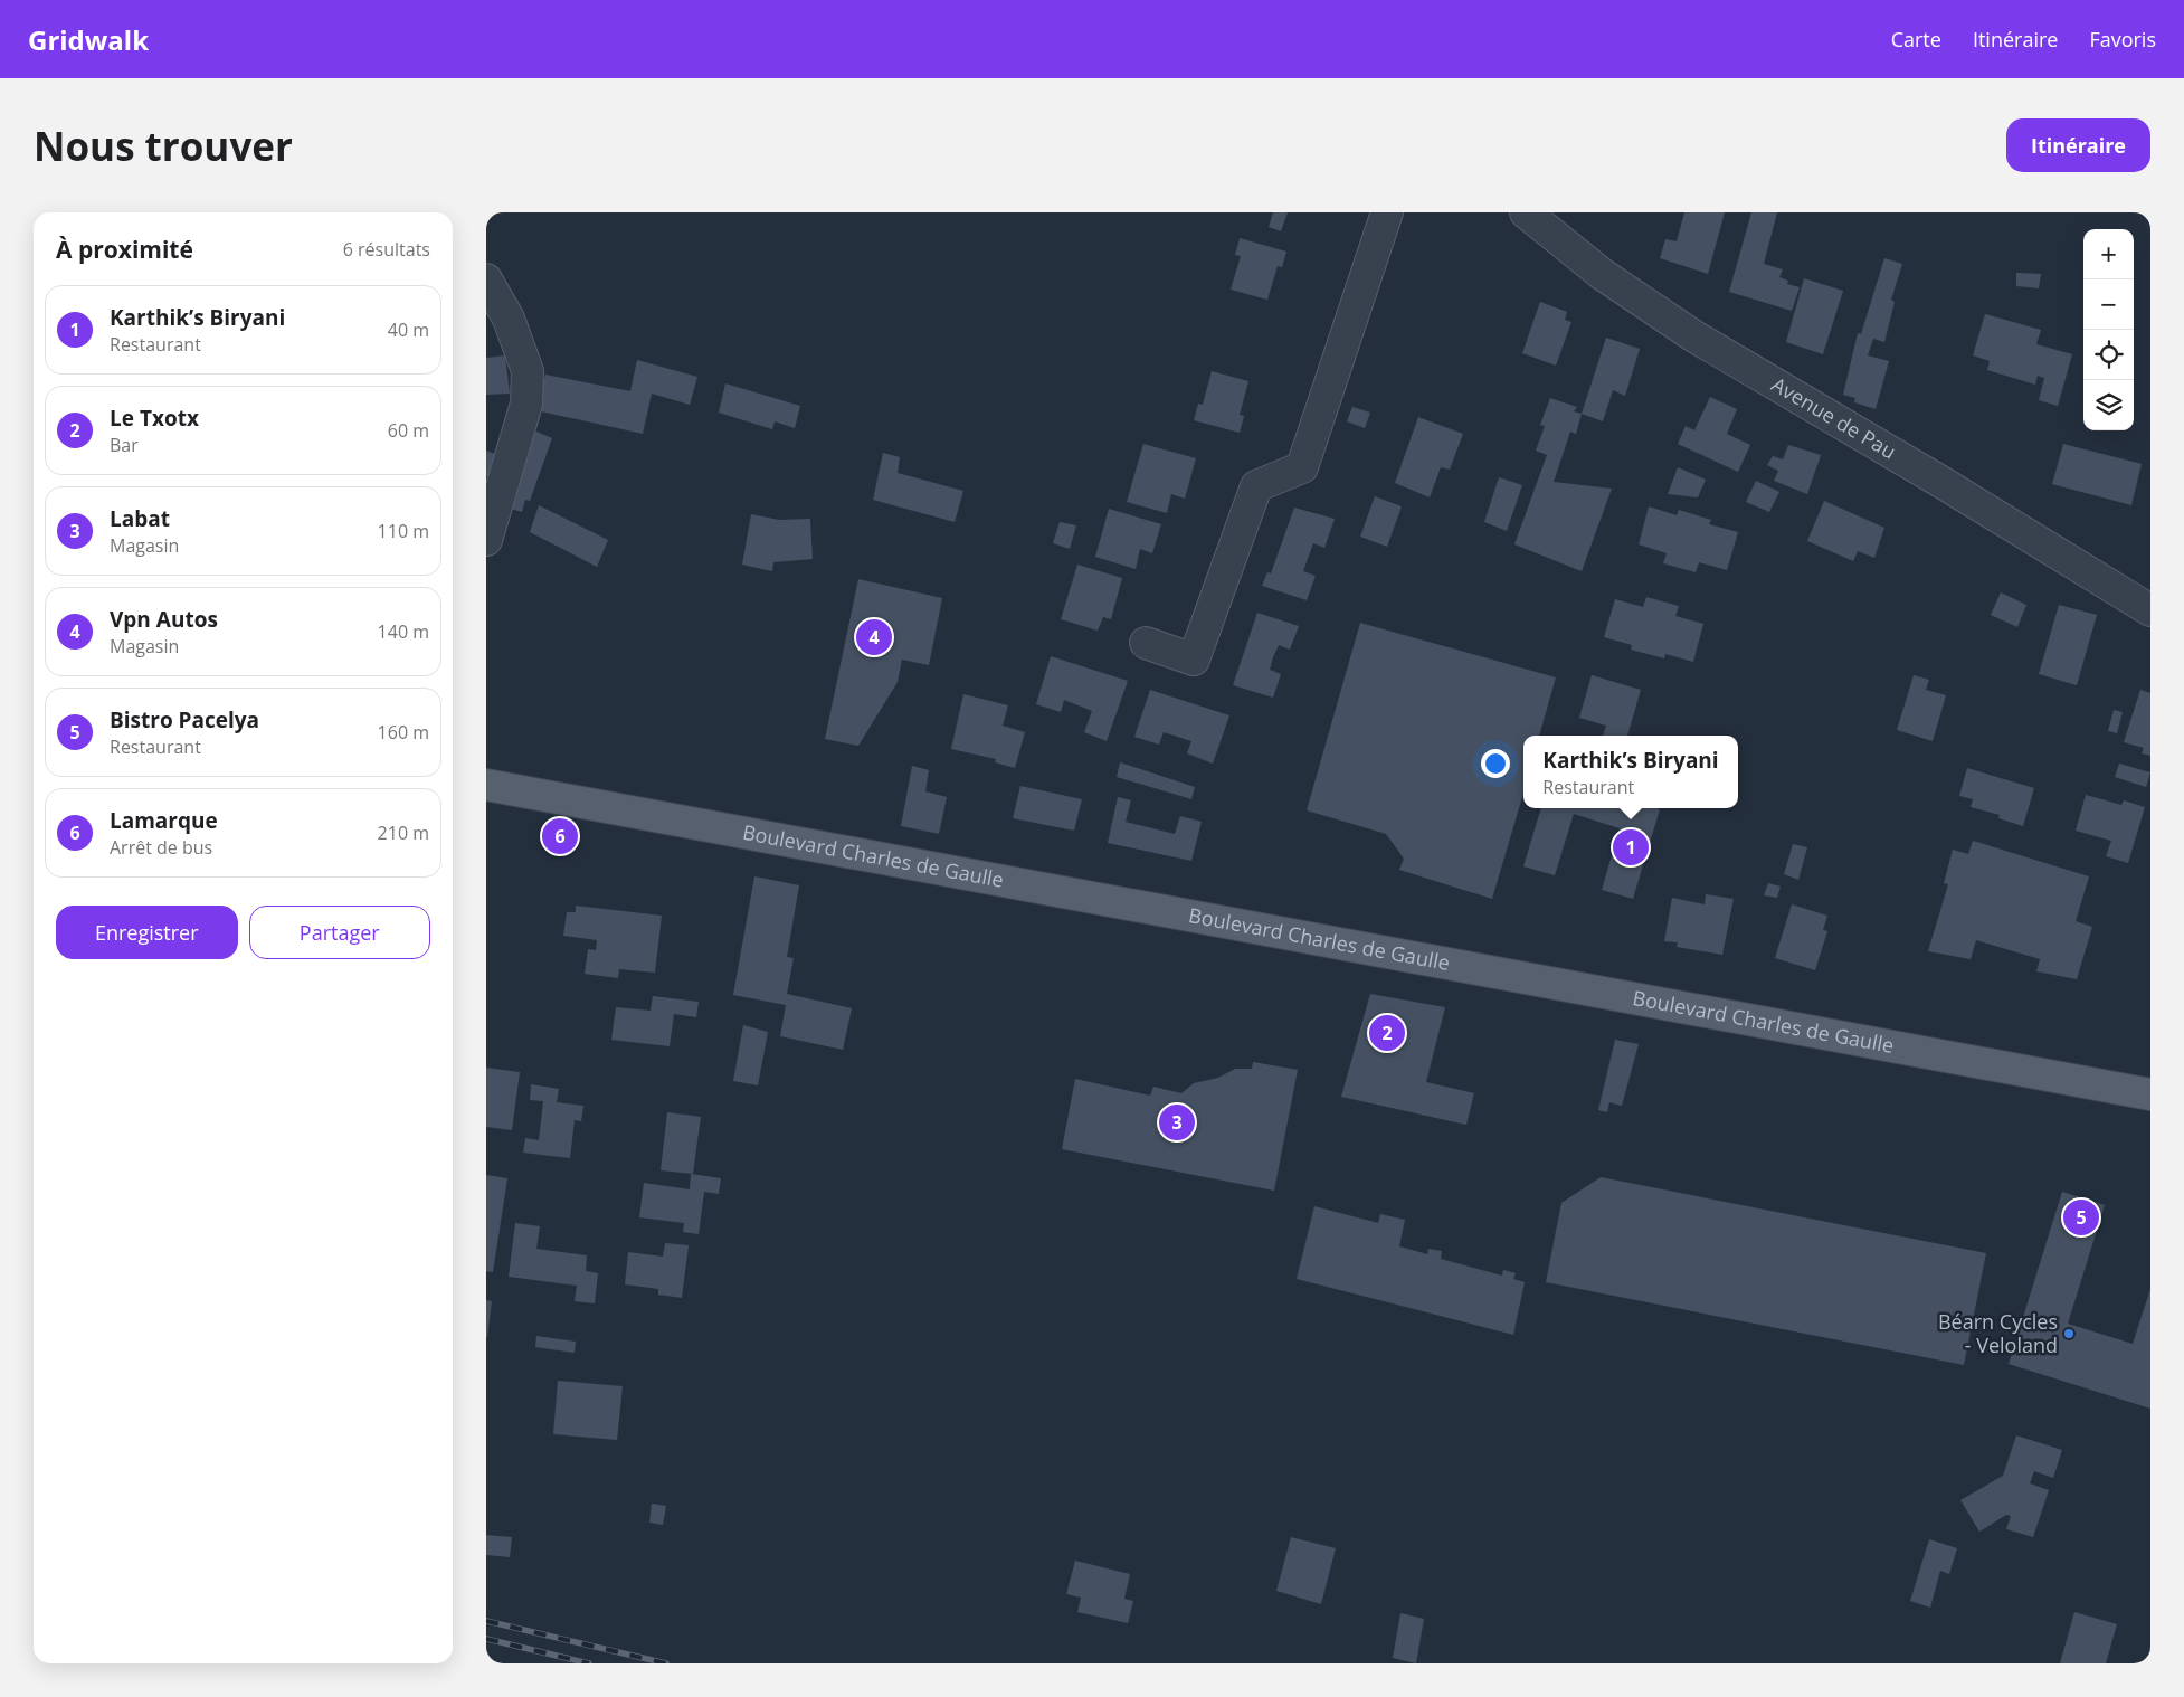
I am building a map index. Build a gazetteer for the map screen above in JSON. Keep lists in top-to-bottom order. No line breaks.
{"streets":{"main road":["Boulevard Charles de Gaulle"],"street":["Avenue de Pau"]},"places":["Béarn Cycles - Veloland"],"page":{"header":"Gridwalk","nav":["Carte","Itinéraire","Favoris"],"buttons":["Itinéraire",["Enregistrer","Partager"]],"title":"Nous trouver","heading":["À proximité","6 résultats"],"map_buttons":["+","−"],"list":[{"mark":"1","name":"Karthik’s Biryani","note":"Restaurant","value":"40 m"},{"mark":"2","name":"Le Txotx","note":"Bar","value":"60 m"},{"mark":"3","name":"Labat","note":"Magasin","value":"110 m"},{"mark":"4","name":"Vpn Autos","note":"Magasin","value":"140 m"},{"mark":"5","name":"Bistro Pacelya","note":"Restaurant","value":"160 m"},{"mark":"6","name":"Lamarque","note":"Arrêt de bus","value":"210 m"}],"pins":["4","6","1","2","3","5"],"popup":["Karthik’s Biryani","Restaurant"]}}
